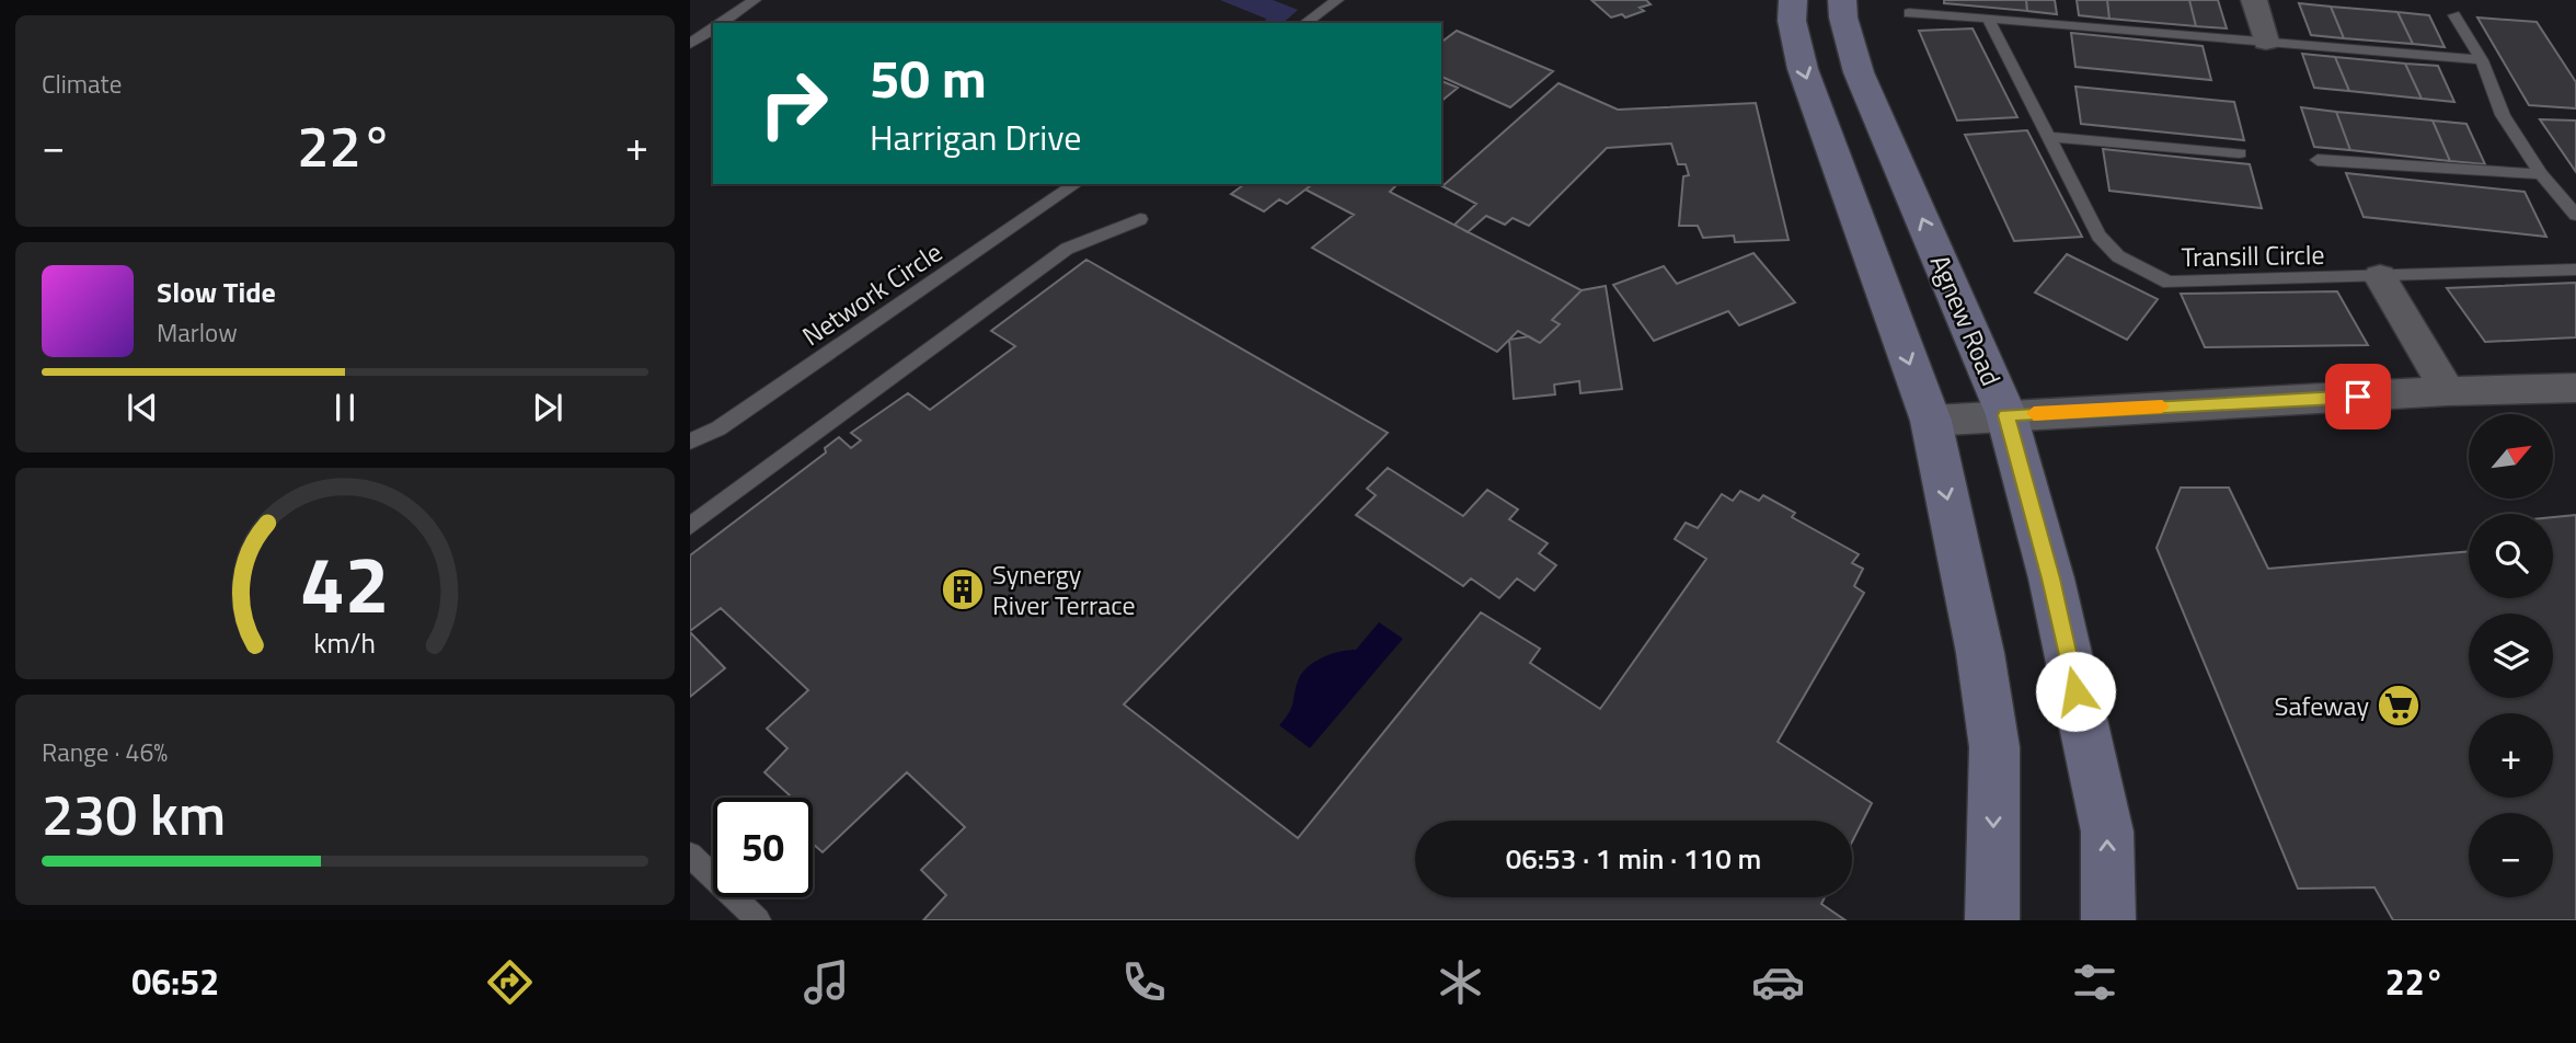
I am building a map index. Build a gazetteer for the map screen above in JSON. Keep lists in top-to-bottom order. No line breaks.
{"streets":{"main road":["Agnew Road"],"lane":["Transill Circle","Network Circle"]},"places":{"building":["Synergy River Terrace"],"supermarket":["Safeway"]},"north":"top right","page":{"tile":["Climate",["Range · 46%","230 km"]],"turn":["50 m","Harrigan Drive"],"heat":["−","22°","+"],"song":["Slow Tide","Marlow"],"map_buttons":["+","−"],"limit":"50","trip":"06:53 · 1 min · 110 m","tabs":["06:52","22°"],"gauge":["42","km/h"]}}
